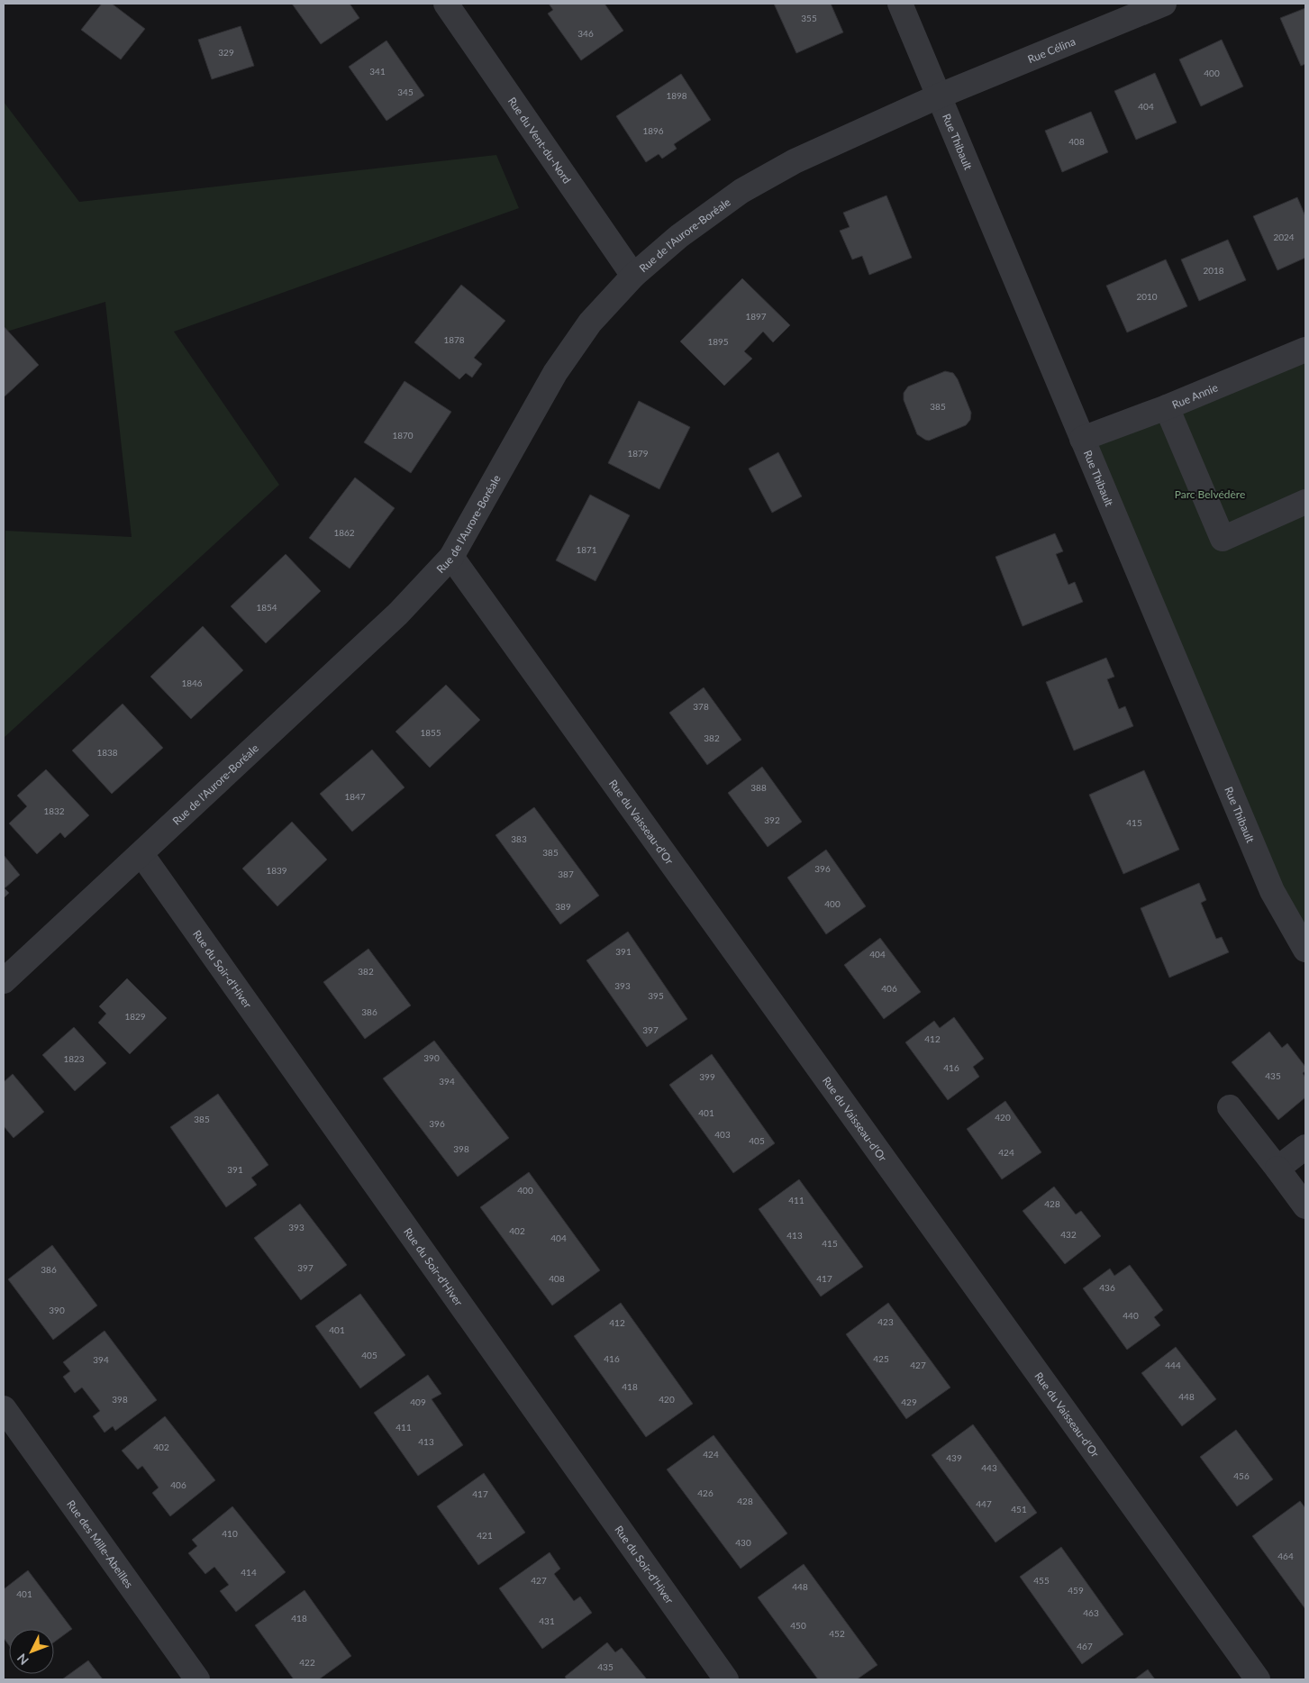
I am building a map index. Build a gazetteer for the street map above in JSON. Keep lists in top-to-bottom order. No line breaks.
{"streets":{"street":["Rue Célina","Rue du Vent-du-Nord","Rue Thibault","Rue de l'Aurore-Boréale","Rue Annie","Rue du Vaisseau-d'Or","Rue du Soir-d'Hiver","Rue des Mille-Abeilles"]},"crossings":[["Rue Célina","Rue Thibault"],["Rue Célina","Rue de l'Aurore-Boréale"],["Rue du Vent-du-Nord","Rue de l'Aurore-Boréale"],["Rue Thibault","Rue de l'Aurore-Boréale"],["Rue Thibault","Rue Annie"],["Rue de l'Aurore-Boréale","Rue du Vaisseau-d'Or"],["Rue de l'Aurore-Boréale","Rue du Soir-d'Hiver"]],"parks":["Parc Belvédère"],"house_numbers":["355","346","329","341","400","345","1898","404","1896","408","2024","2018","2010","1897","1878","1895","385","1870","1879","1862","1871","1854","1846","378","1855","382","1838","388","1847","1832","392","415","383","385","396","1839","387","400","389","391","404","382","393","406","395","386","1829","397","412","390","1823","416","435","399","394","401","420","385","396","403","405","398","424","391","400","411","428","393","402","432","413","404","415","397","386","408","417","436","390","440","423","412","401","405","416","425","394","427","444","418","448","398","420","409","429","411","413","402","424","439","443","456","406","426","417","428","447","451","410","421","430","464","414","427","455","448","459","401","463","418","431","450","452","467","422","435"],"north":"bottom left"}
